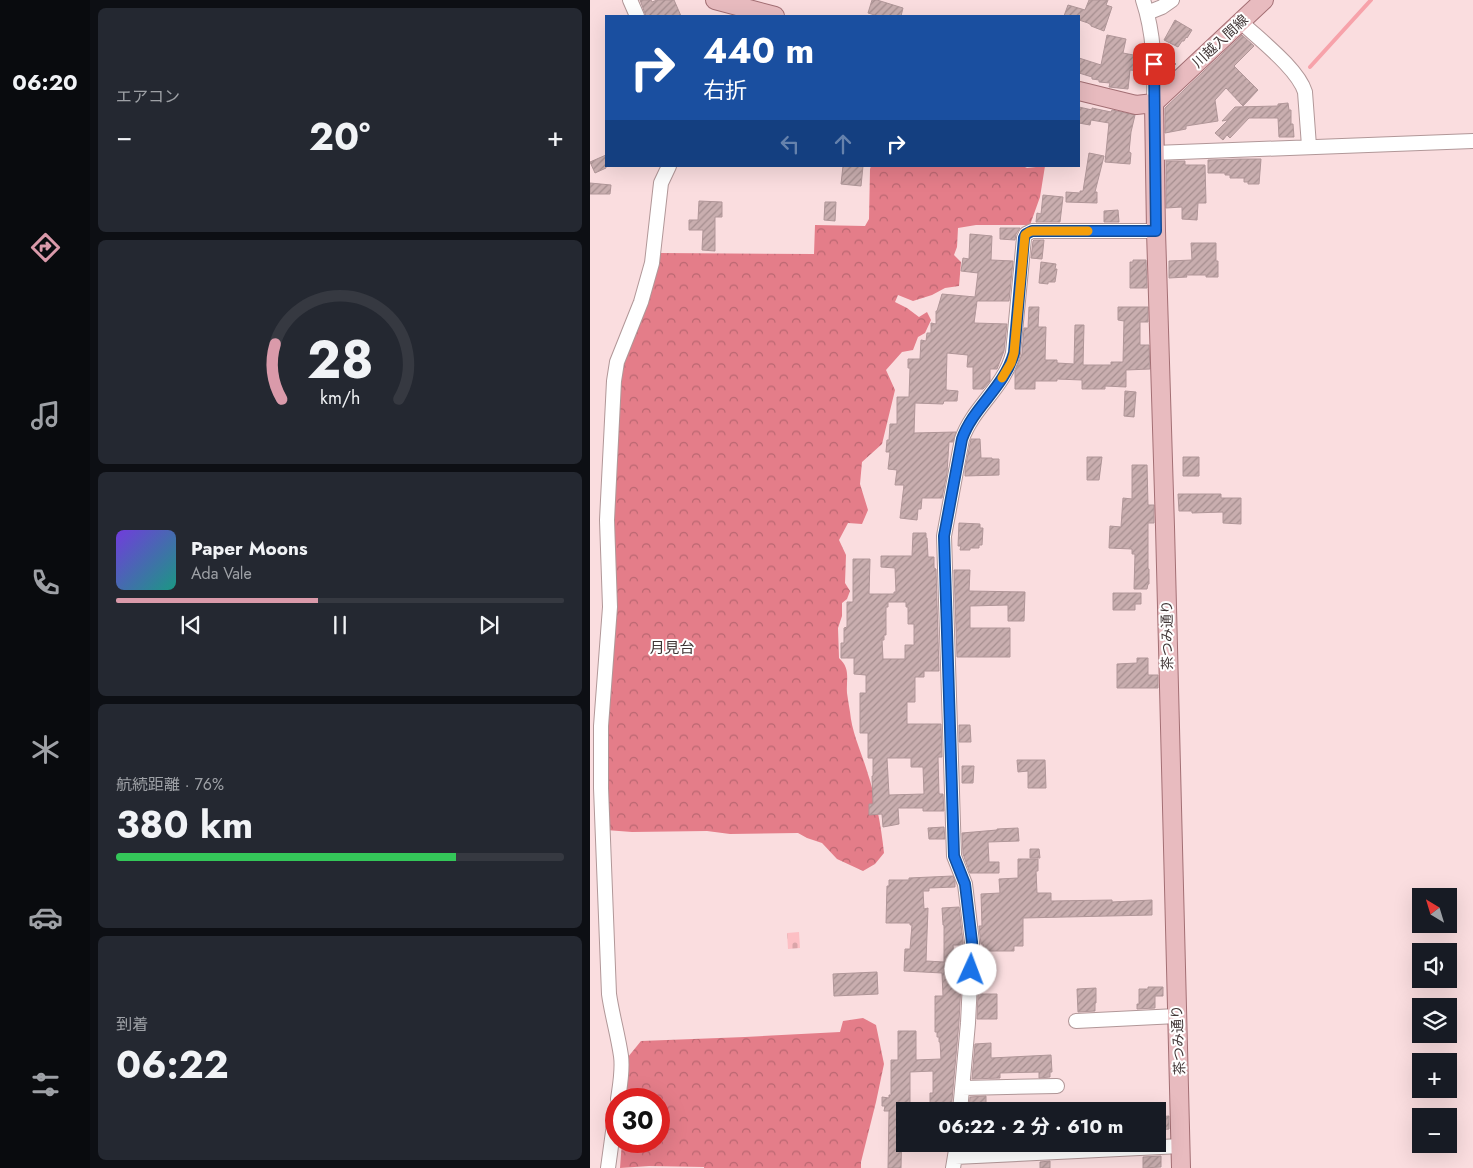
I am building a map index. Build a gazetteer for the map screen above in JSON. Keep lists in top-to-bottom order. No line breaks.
{"streets":{"main road":["川越入間線","茶つみ通り"]},"crossings":[["川越入間線","茶つみ通り"]],"districts":["月見台"],"north":"top left","page":{"tabs":"06:20","tile":["エアコン",["航続距離 · 76%","380 km"],["到着","06:22"]],"turn":["440 m","右折"],"heat":["−","20°","+"],"song":["Paper Moons","Ada Vale"],"map_buttons":["+","−"],"limit":"30","trip":"06:22 · 2 分 · 610 m","gauge":["28","km/h"]}}
